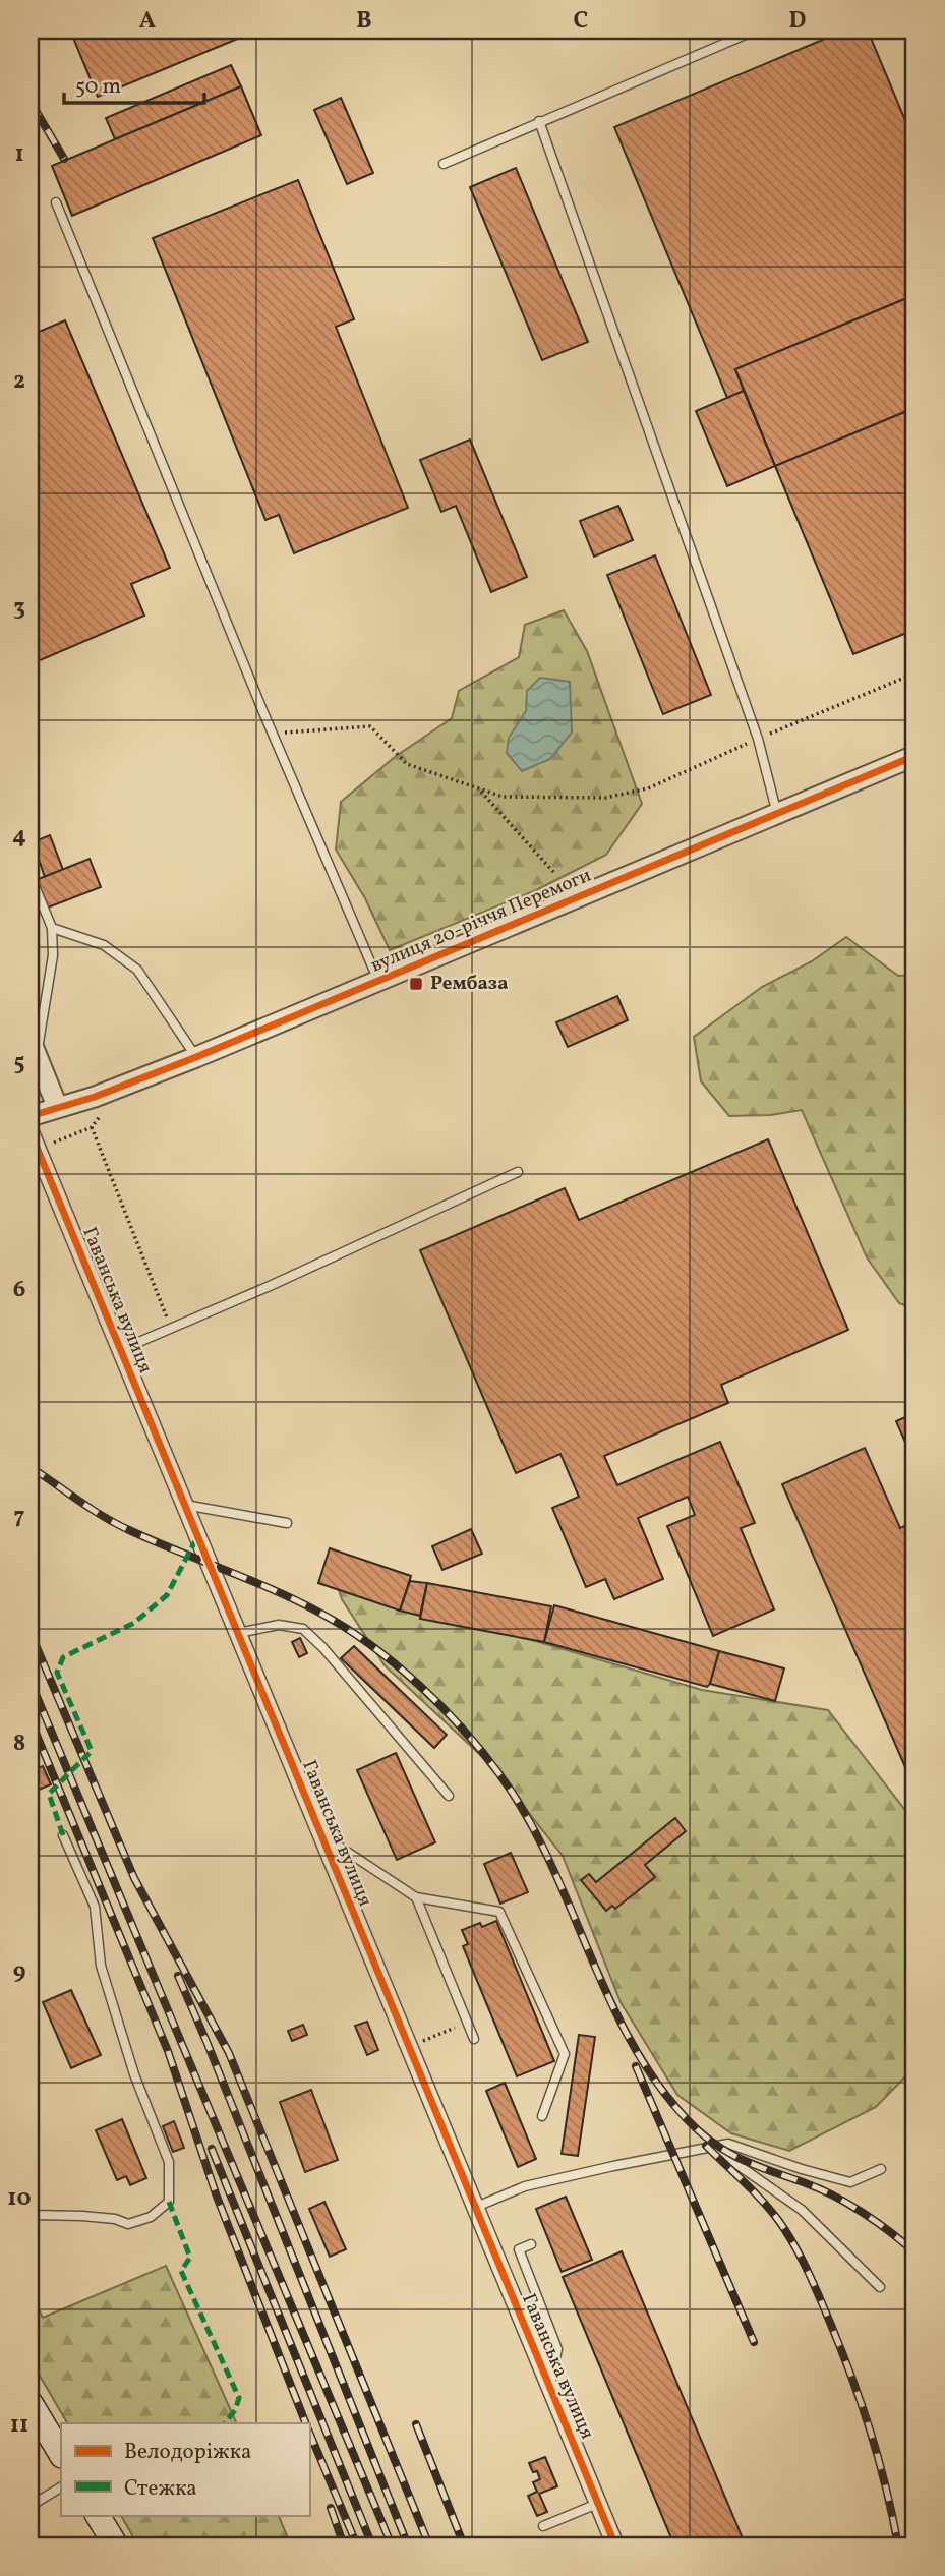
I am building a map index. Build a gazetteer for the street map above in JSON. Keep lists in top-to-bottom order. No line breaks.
{"streets":{"street":["вулиця 20-річчя Перемоги","Гаванська вулиця"]},"places":{"transit":["Рембаза"]},"legend":["Велодоріжка","Стежка"],"scale_bar":"50 m","grid":{"columns":["A","B","C","D"],"rows":["1","2","3","4","5","6","7","8","9","10","11"]}}
